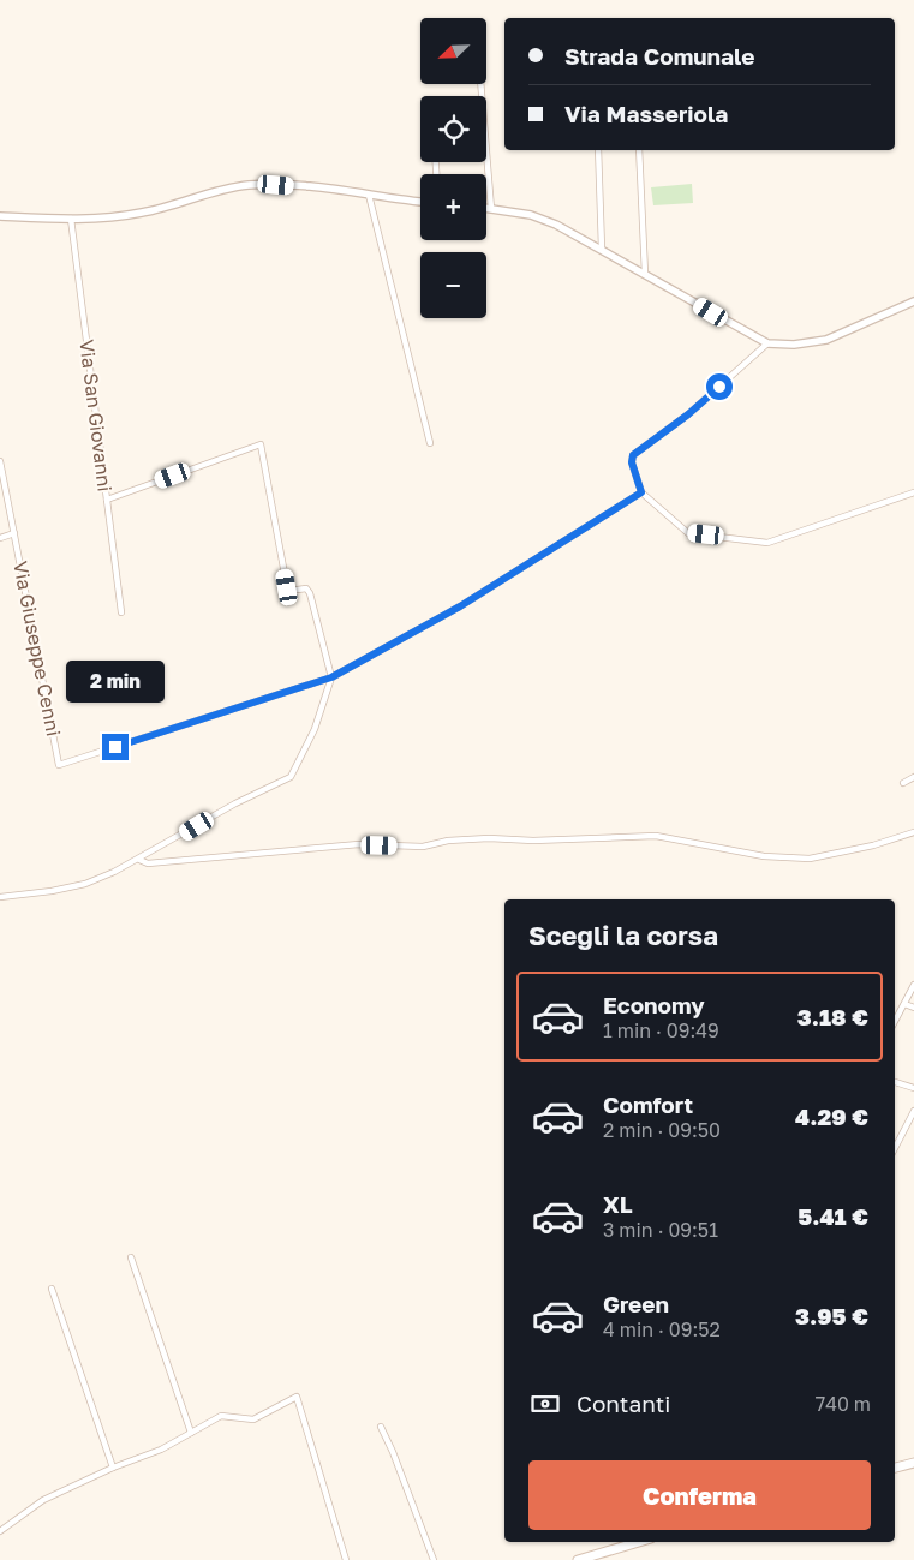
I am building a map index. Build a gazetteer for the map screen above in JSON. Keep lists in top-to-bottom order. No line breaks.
{"streets":{"street":["Via San Giovanni","Via Giuseppe Cenni"]},"north":"bottom left","page":{"map_buttons":["+","−"],"banner":["Strada Comunale","Via Masseriola"],"bubble":"2 min","heading":"Scegli la corsa","list":[{"name":"Economy","note":"1 min · 09:49","value":"3.18 €"},{"name":"Comfort","note":"2 min · 09:50","value":"4.29 €"},{"name":"XL","note":"3 min · 09:51","value":"5.41 €"},{"name":"Green","note":"4 min · 09:52","value":"3.95 €"}],"pay":["Contanti","740 m"],"buttons":"Conferma"}}
